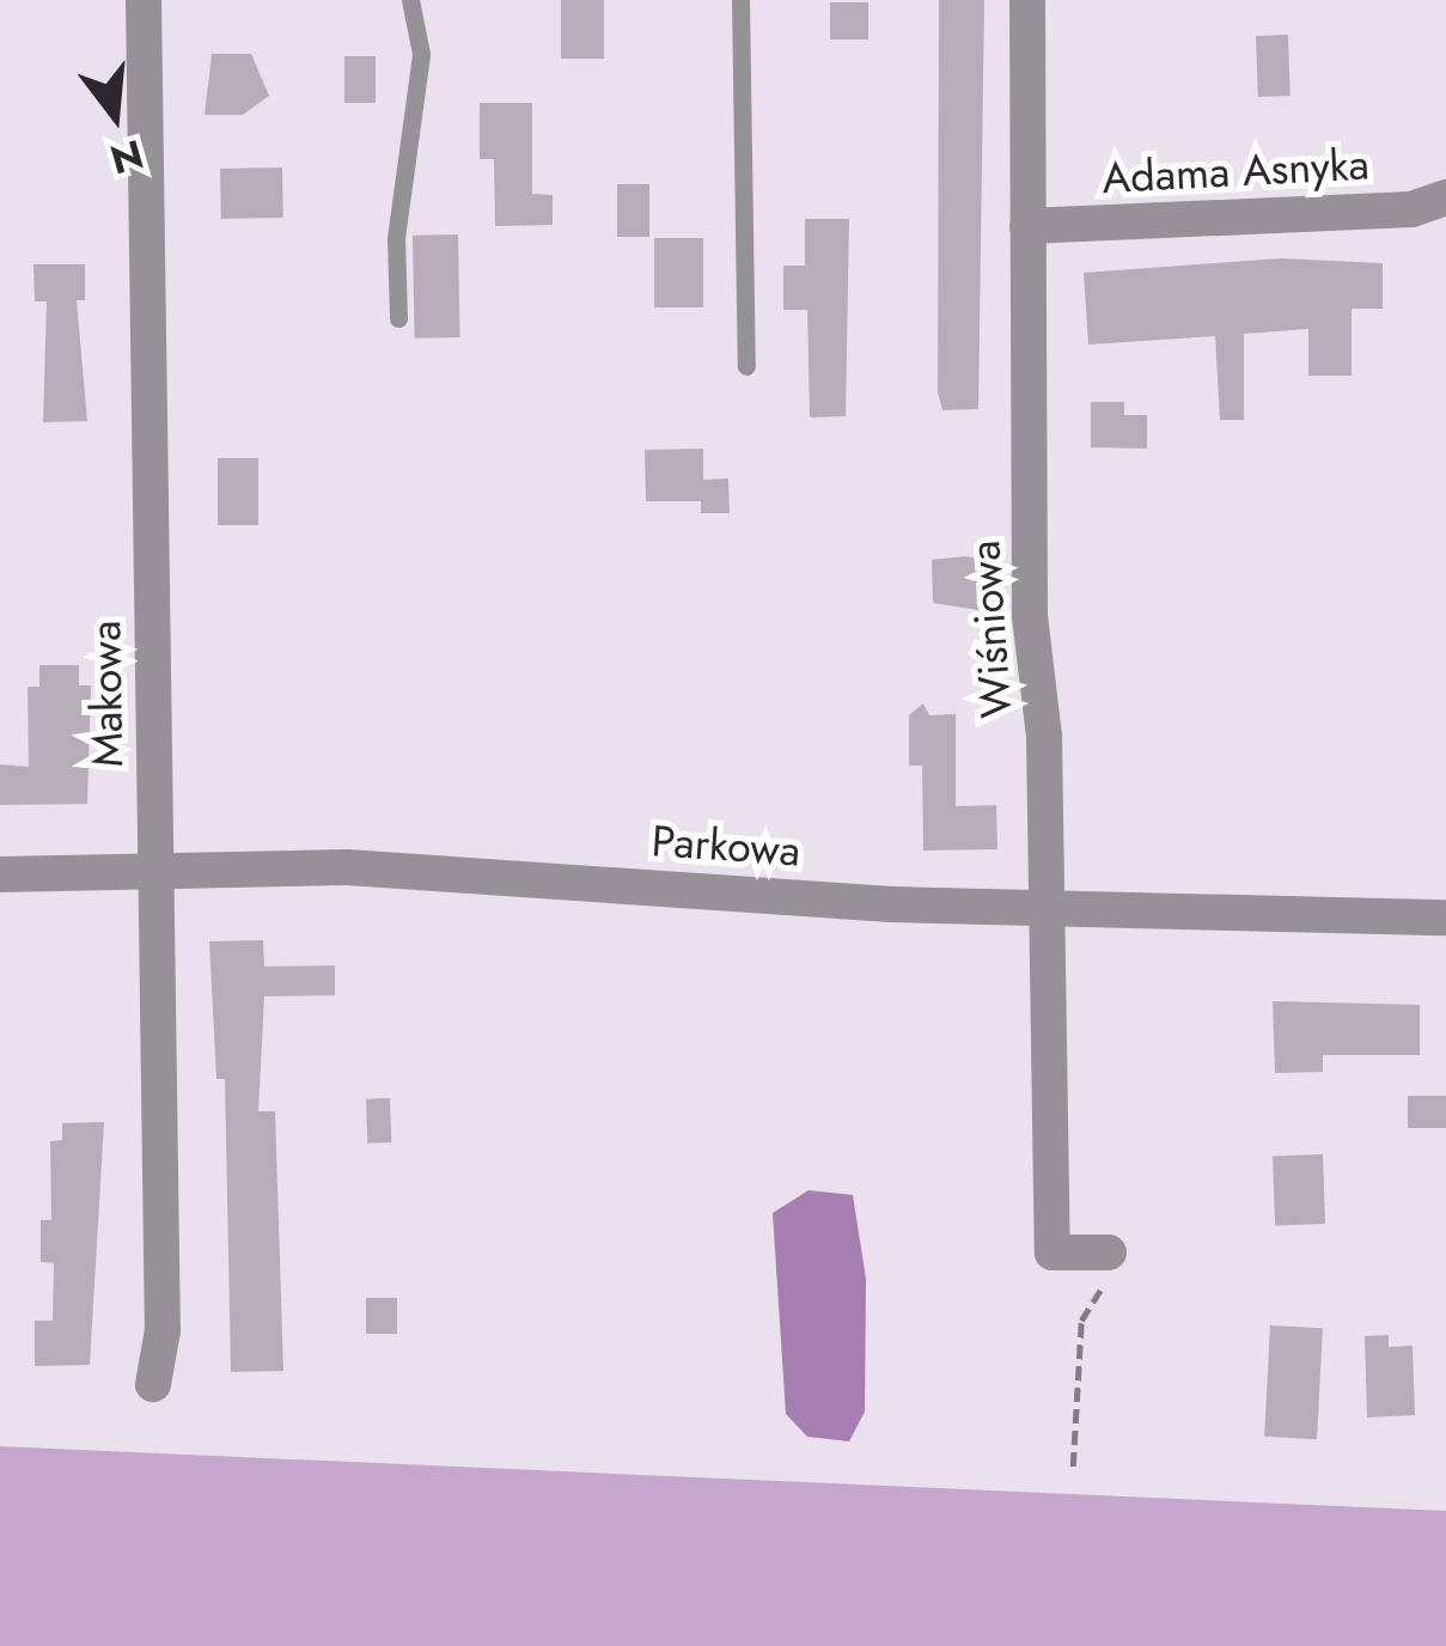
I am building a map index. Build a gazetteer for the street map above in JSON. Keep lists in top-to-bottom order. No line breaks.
{"streets":{"street":["Adama Asnyka","Wiśniowa","Makowa","Parkowa"]},"crossings":[["Adama Asnyka","Wiśniowa"],["Wiśniowa","Parkowa"],["Makowa","Parkowa"]],"north":"bottom"}
